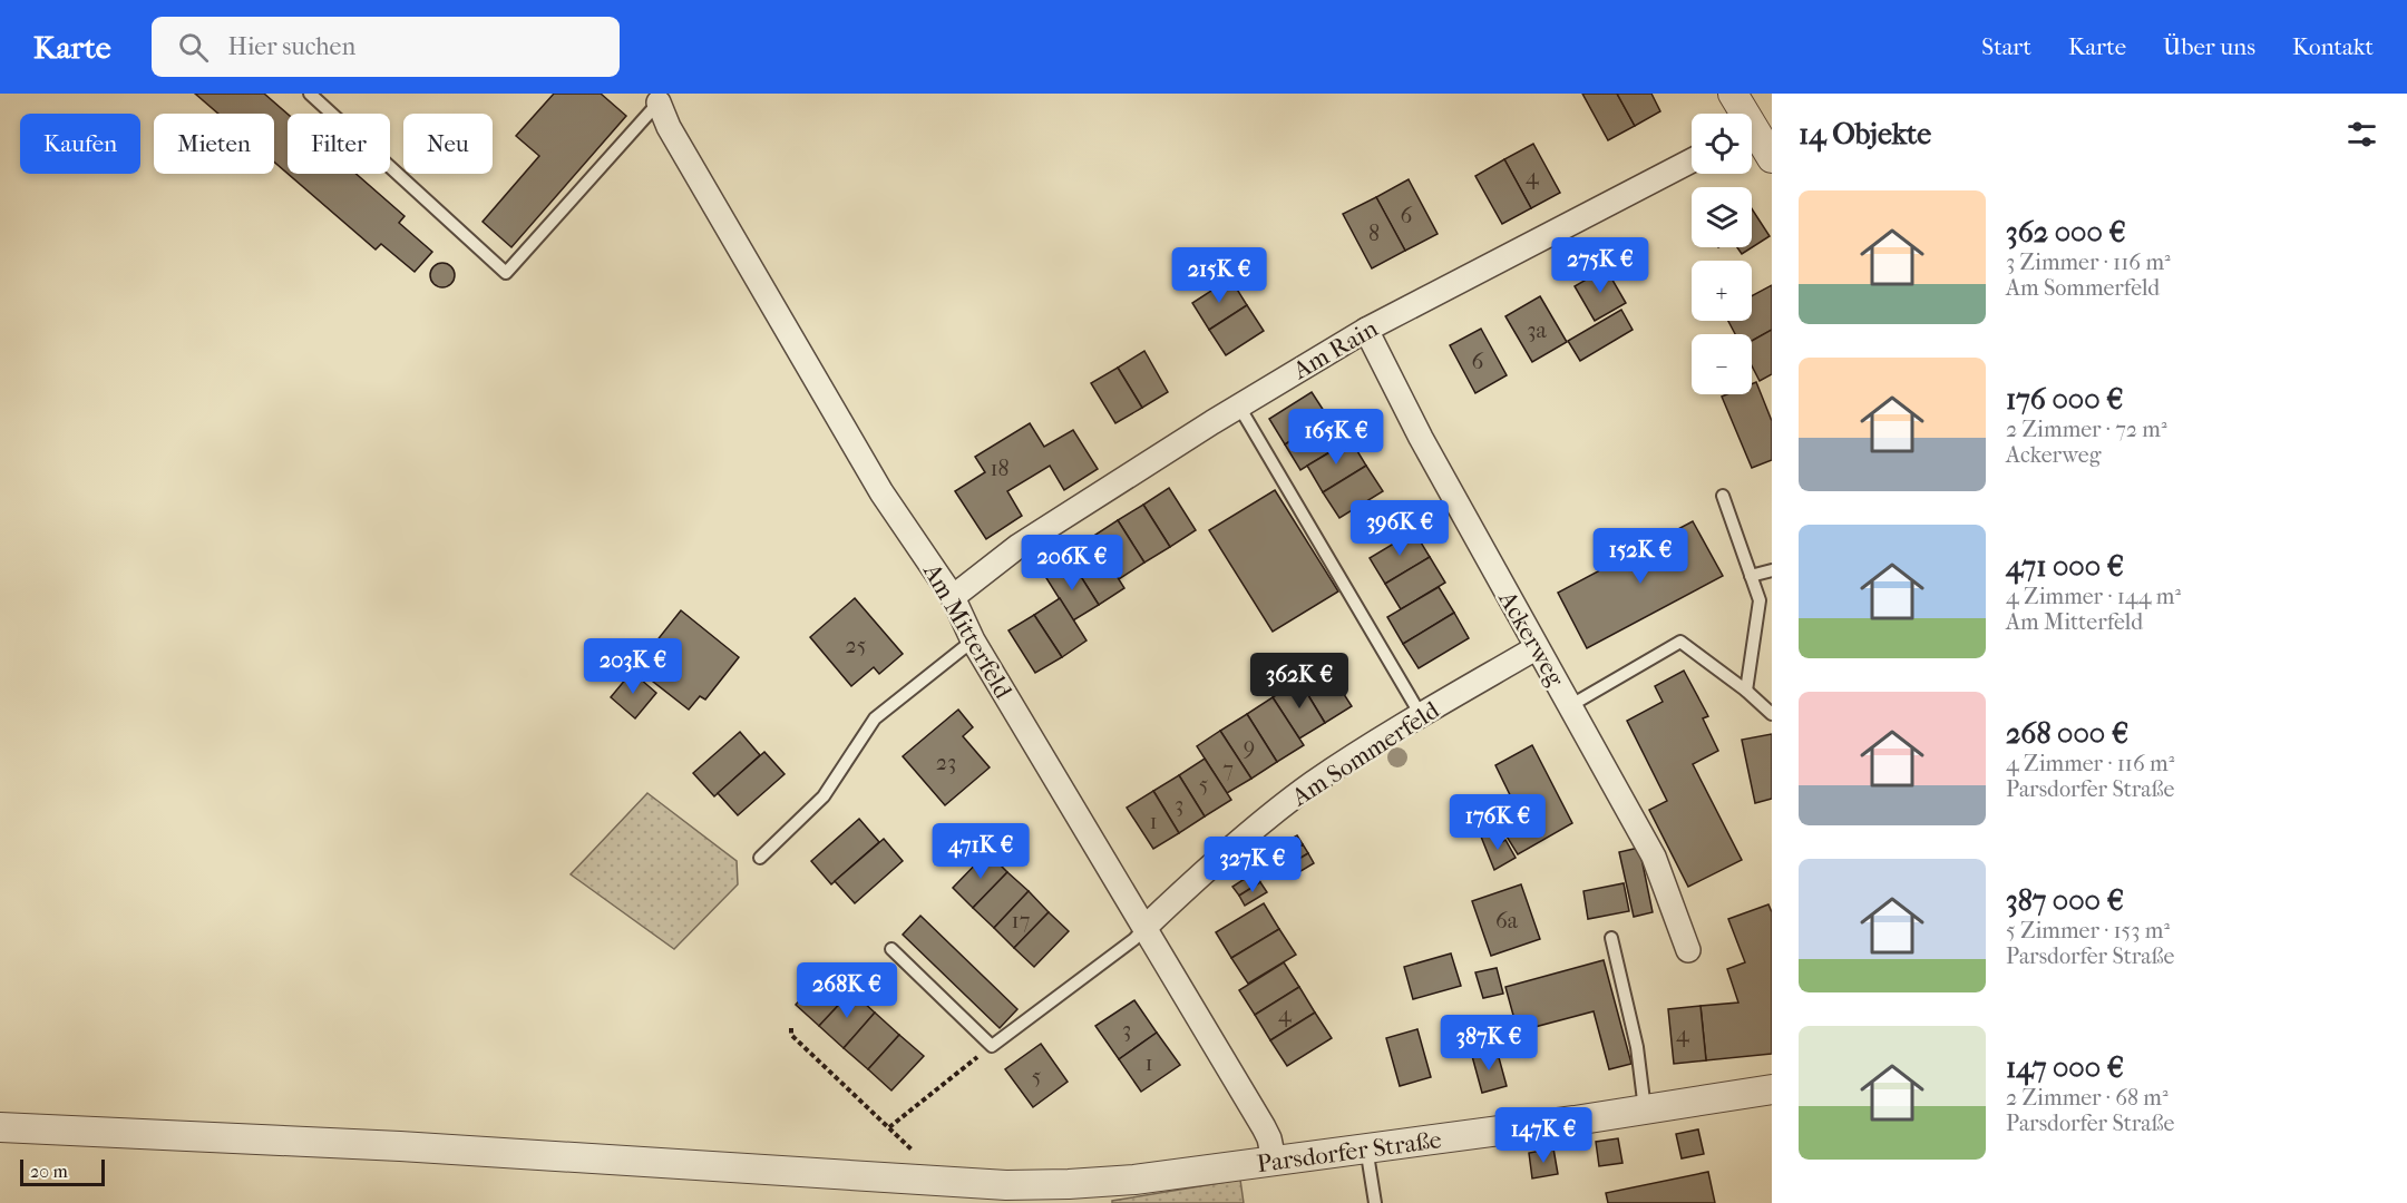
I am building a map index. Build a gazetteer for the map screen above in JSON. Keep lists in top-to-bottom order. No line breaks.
{"streets":{"street":["Am Rain","Am Mitterfeld","Ackerweg","Am Sommerfeld","Parsdorfer Straße"]},"crossings":[["Am Rain","Am Mitterfeld"],["Am Rain","Ackerweg"],["Am Mitterfeld","Am Sommerfeld"],["Am Mitterfeld","Parsdorfer Straße"],["Ackerweg","Am Sommerfeld"]],"house_numbers":["4","6","8","3a","6","18","25","9","23","7","5","3","1","17","6a","4","3","4","1","5"],"scale_bar":"20 m","page":{"header":"Karte","search":"Hier suchen","nav":["Start","Karte","Über uns","Kontakt"],"heading":"14 Objekte","map_buttons":["+","−"],"chip":["Kaufen","Mieten","Filter","Neu"],"list":[{"name":"362 000 €","note":"3 Zimmer · 116 m² · Am Sommerfeld"},{"name":"176 000 €","note":"2 Zimmer · 72 m² · Ackerweg"},{"name":"471 000 €","note":"4 Zimmer · 144 m² · Am Mitterfeld"},{"name":"268 000 €","note":"4 Zimmer · 116 m² · Parsdorfer Straße"},{"name":"387 000 €","note":"5 Zimmer · 153 m² · Parsdorfer Straße"},{"name":"147 000 €","note":"2 Zimmer · 68 m² · Parsdorfer Straße"}],"price":["275K €","215K €","165K €","396K €","152K €","206K €","203K €","362K €","176K €","471K €","327K €","268K €","387K €","147K €"],"scale":"20 m"}}
